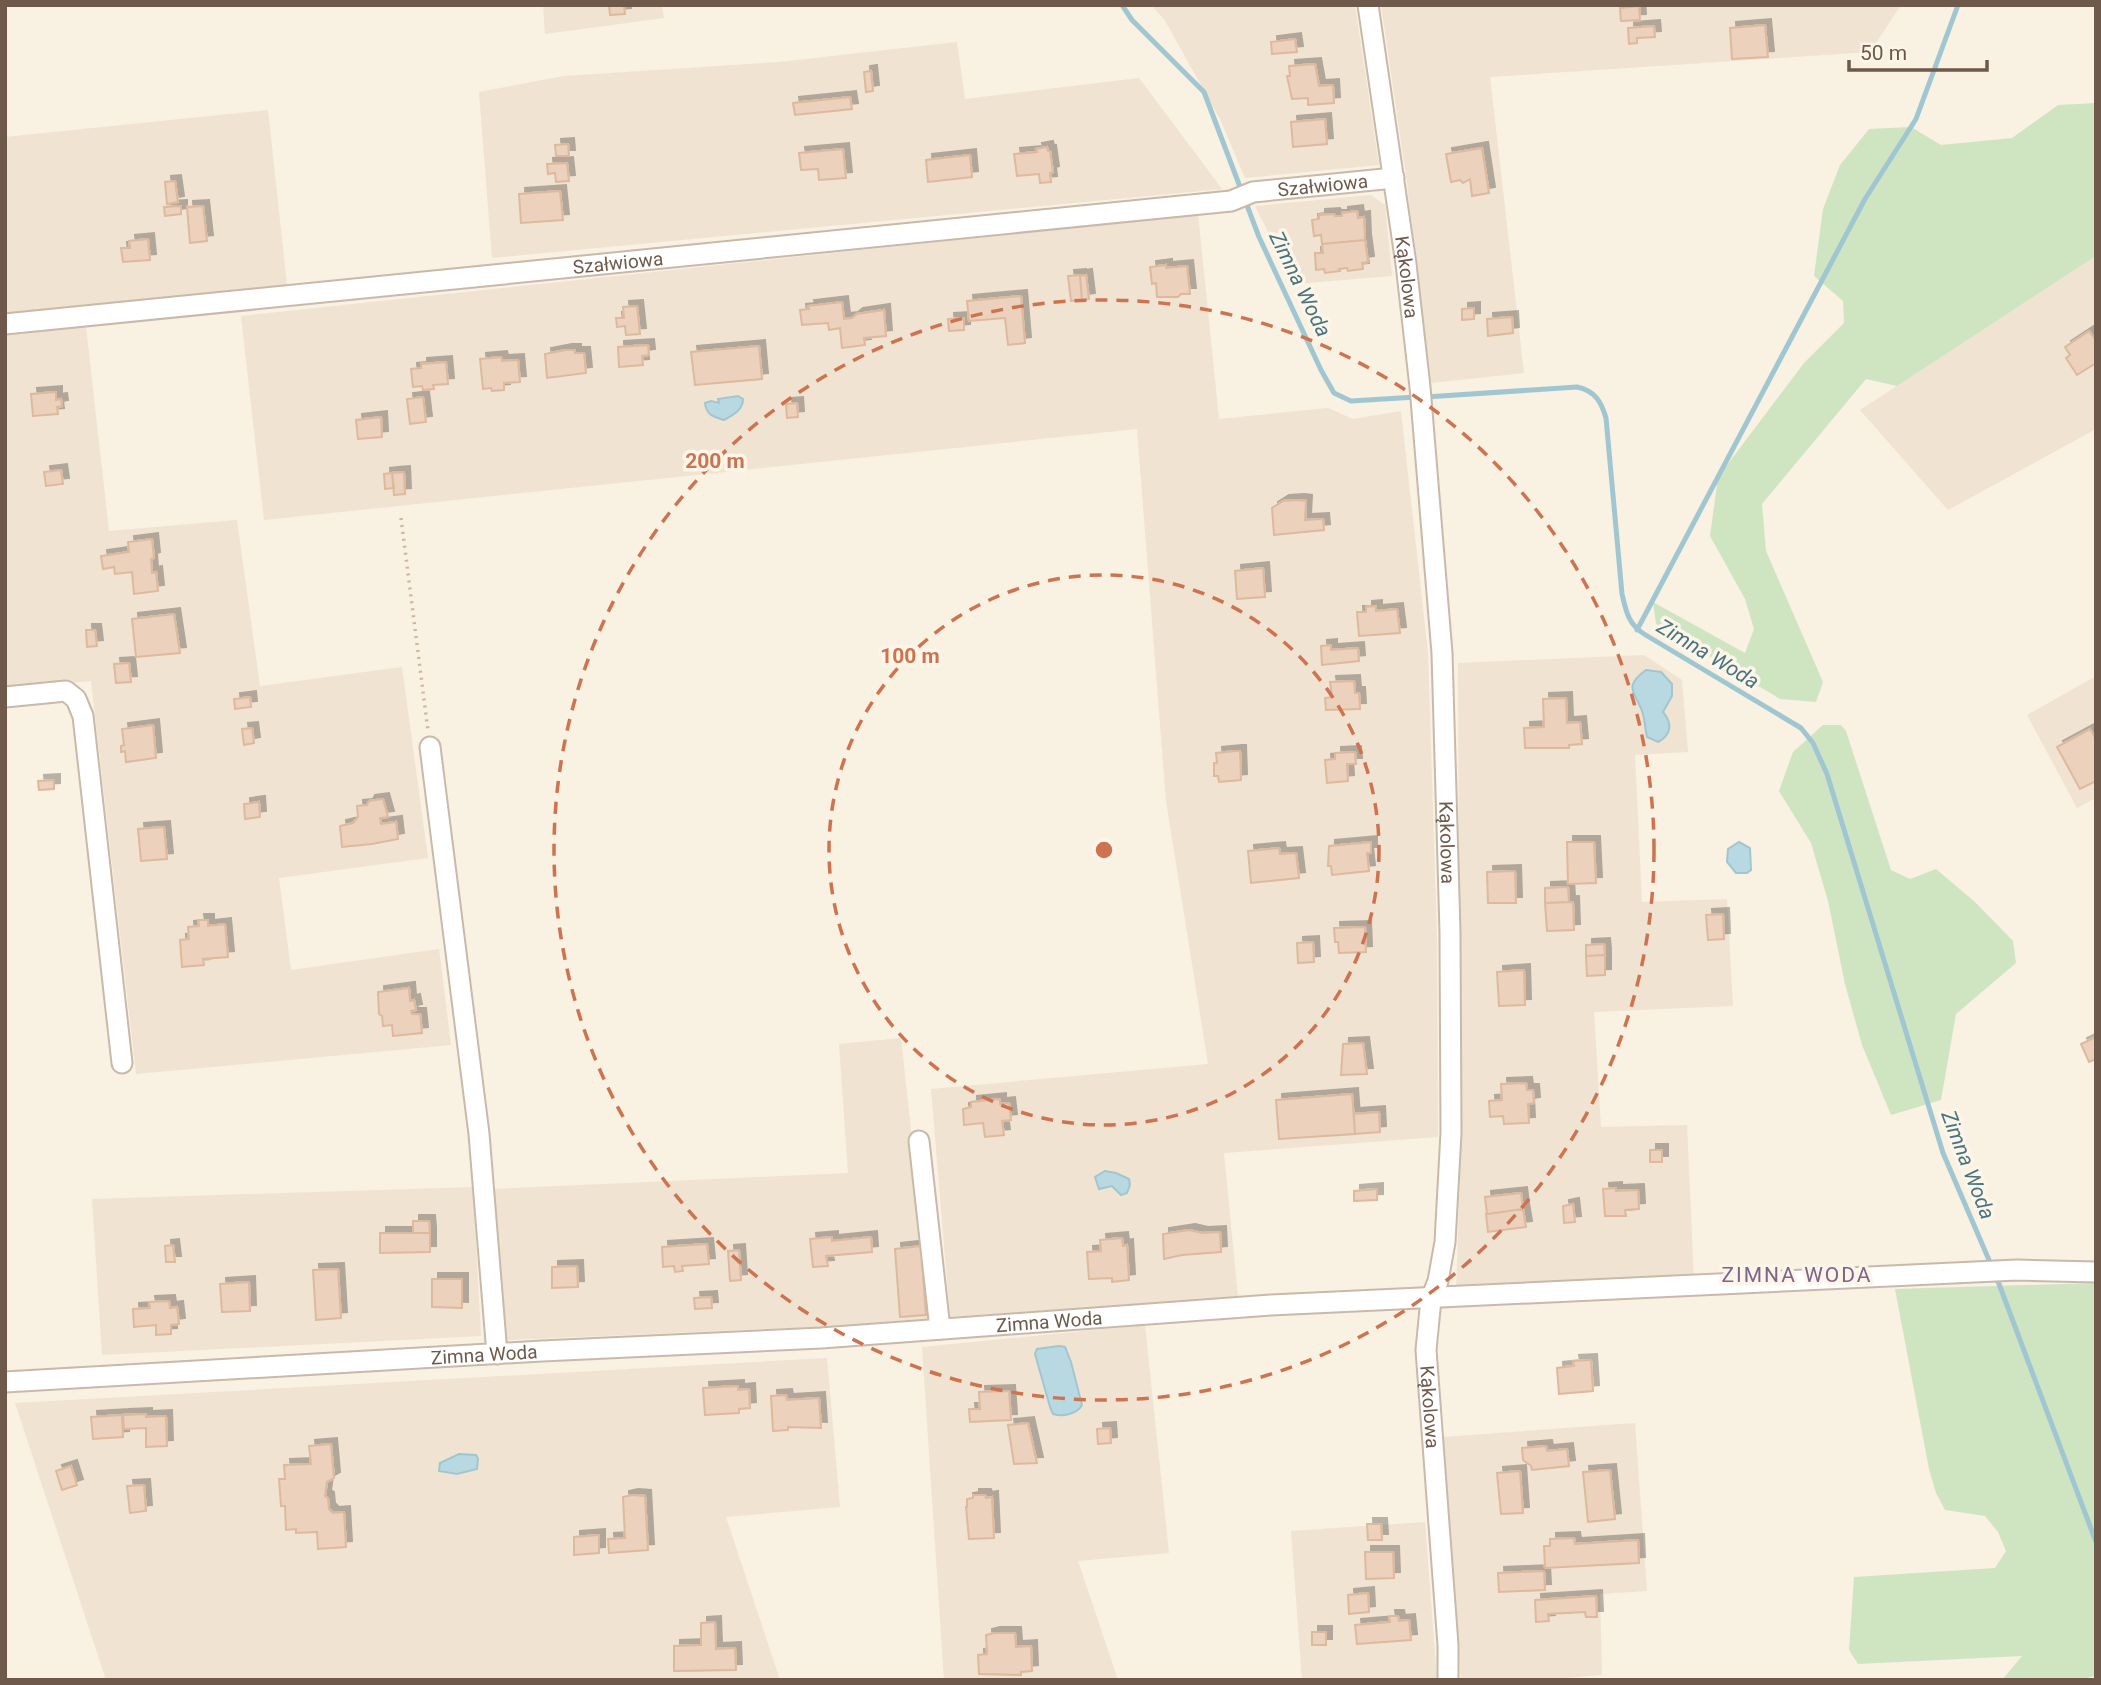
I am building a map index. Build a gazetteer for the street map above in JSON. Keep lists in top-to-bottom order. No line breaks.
{"streets":{"street":["Szałwiowa","Kąkolowa","Zimna Woda"]},"crossings":[["Szałwiowa","Kąkolowa"],["Kąkolowa","Zimna Woda"]],"districts":["ZIMNA WODA"],"water":["Zimna Woda"],"scale_bar":"50 m","rings":["200 m","100 m"]}
